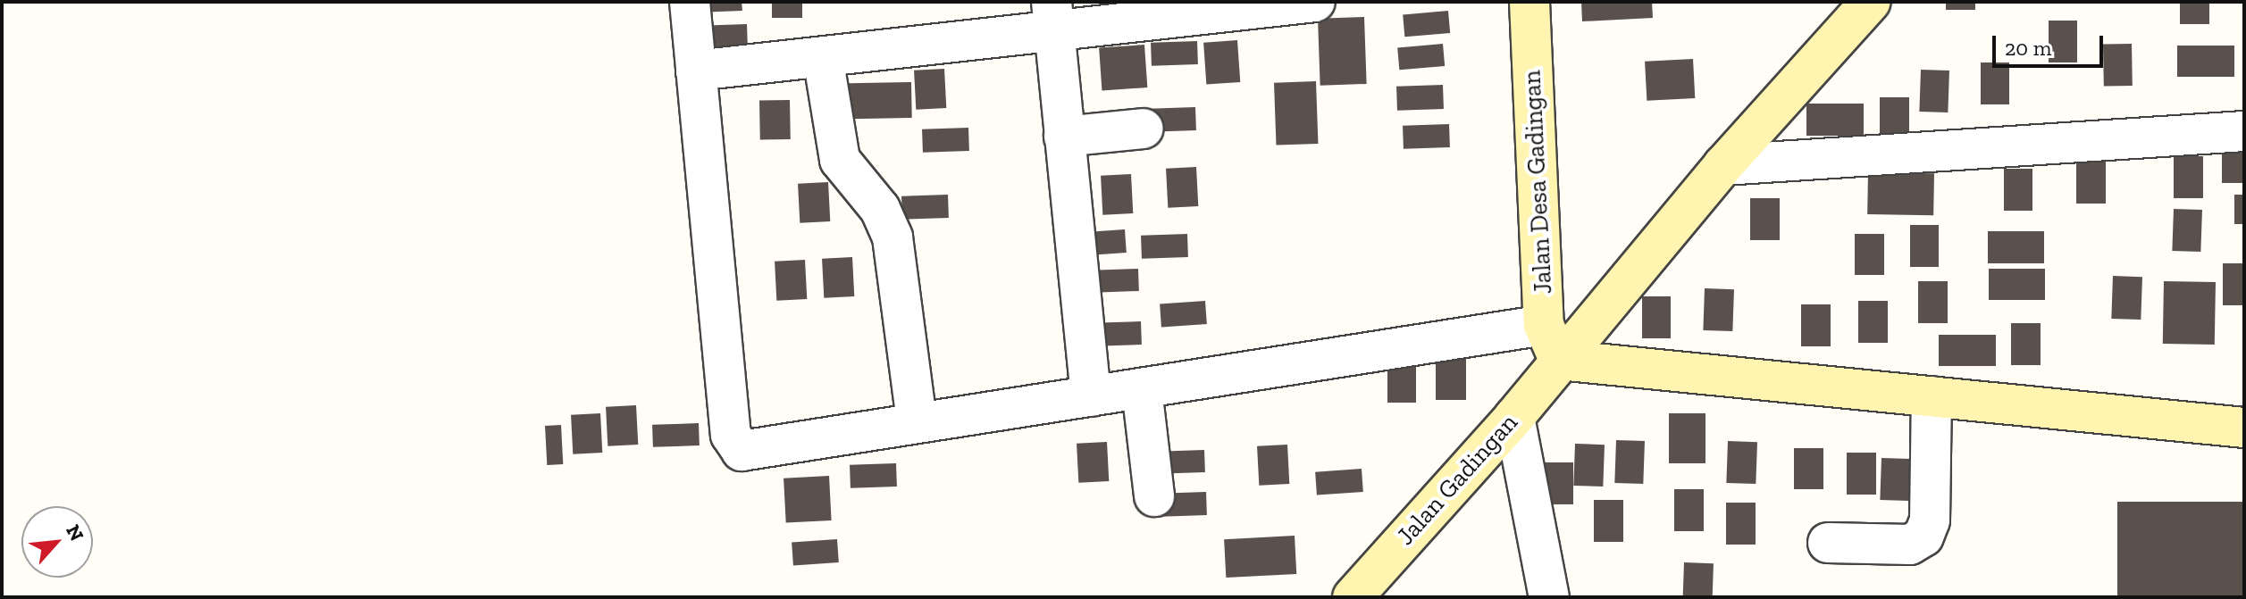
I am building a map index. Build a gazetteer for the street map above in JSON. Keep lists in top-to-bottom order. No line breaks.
{"streets":{"street":["Jalan Desa Gadingan","Jalan Gadingan"]},"crossings":[["Jalan Desa Gadingan","Jalan Gadingan"]],"scale_bar":"20 m","north":"top right"}
